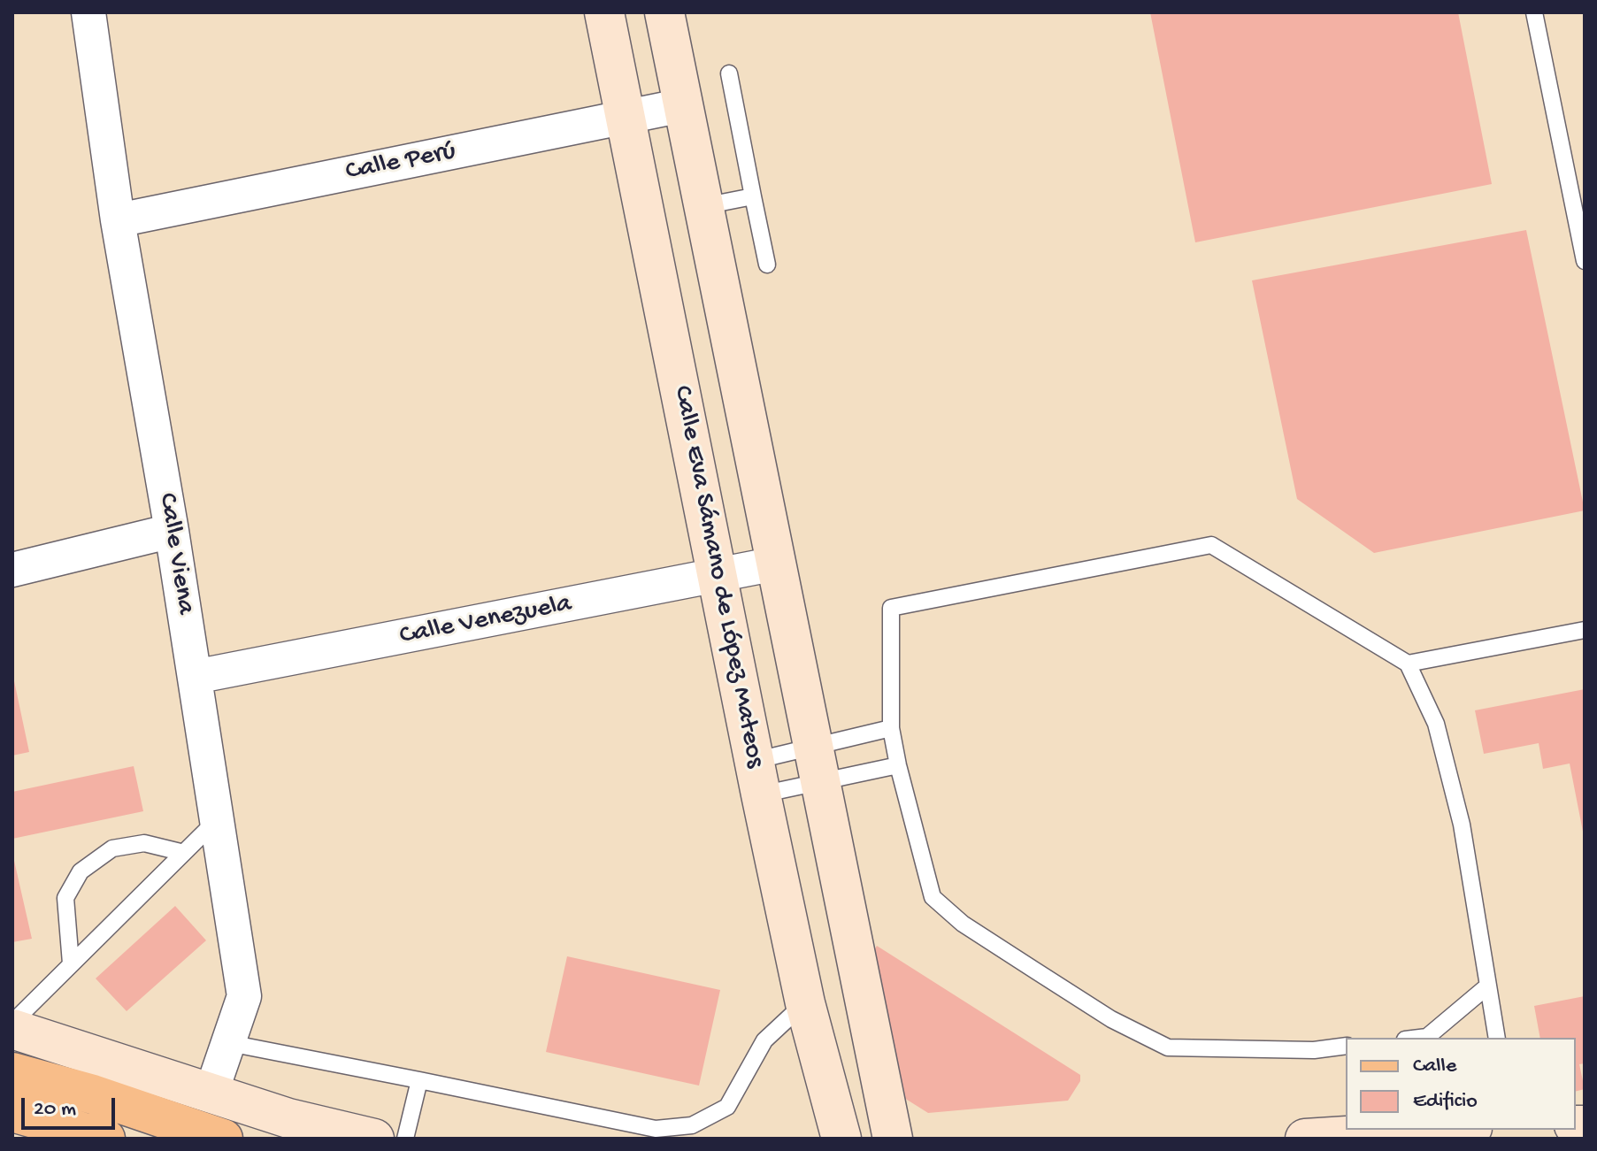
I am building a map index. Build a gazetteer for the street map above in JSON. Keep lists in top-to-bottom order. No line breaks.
{"streets":{"main road":["Calle Eva Sámano de López Mateos"],"street":["Calle Perú","Calle Viena","Calle Venezuela"]},"crossings":[["Calle Perú","Calle Viena"],["Calle Perú","Calle Eva Sámano de López Mateos"],["Calle Viena","Calle Venezuela"],["Calle Eva Sámano de López Mateos","Calle Venezuela"]],"legend":["Calle","Edificio"],"scale_bar":"20 m"}
